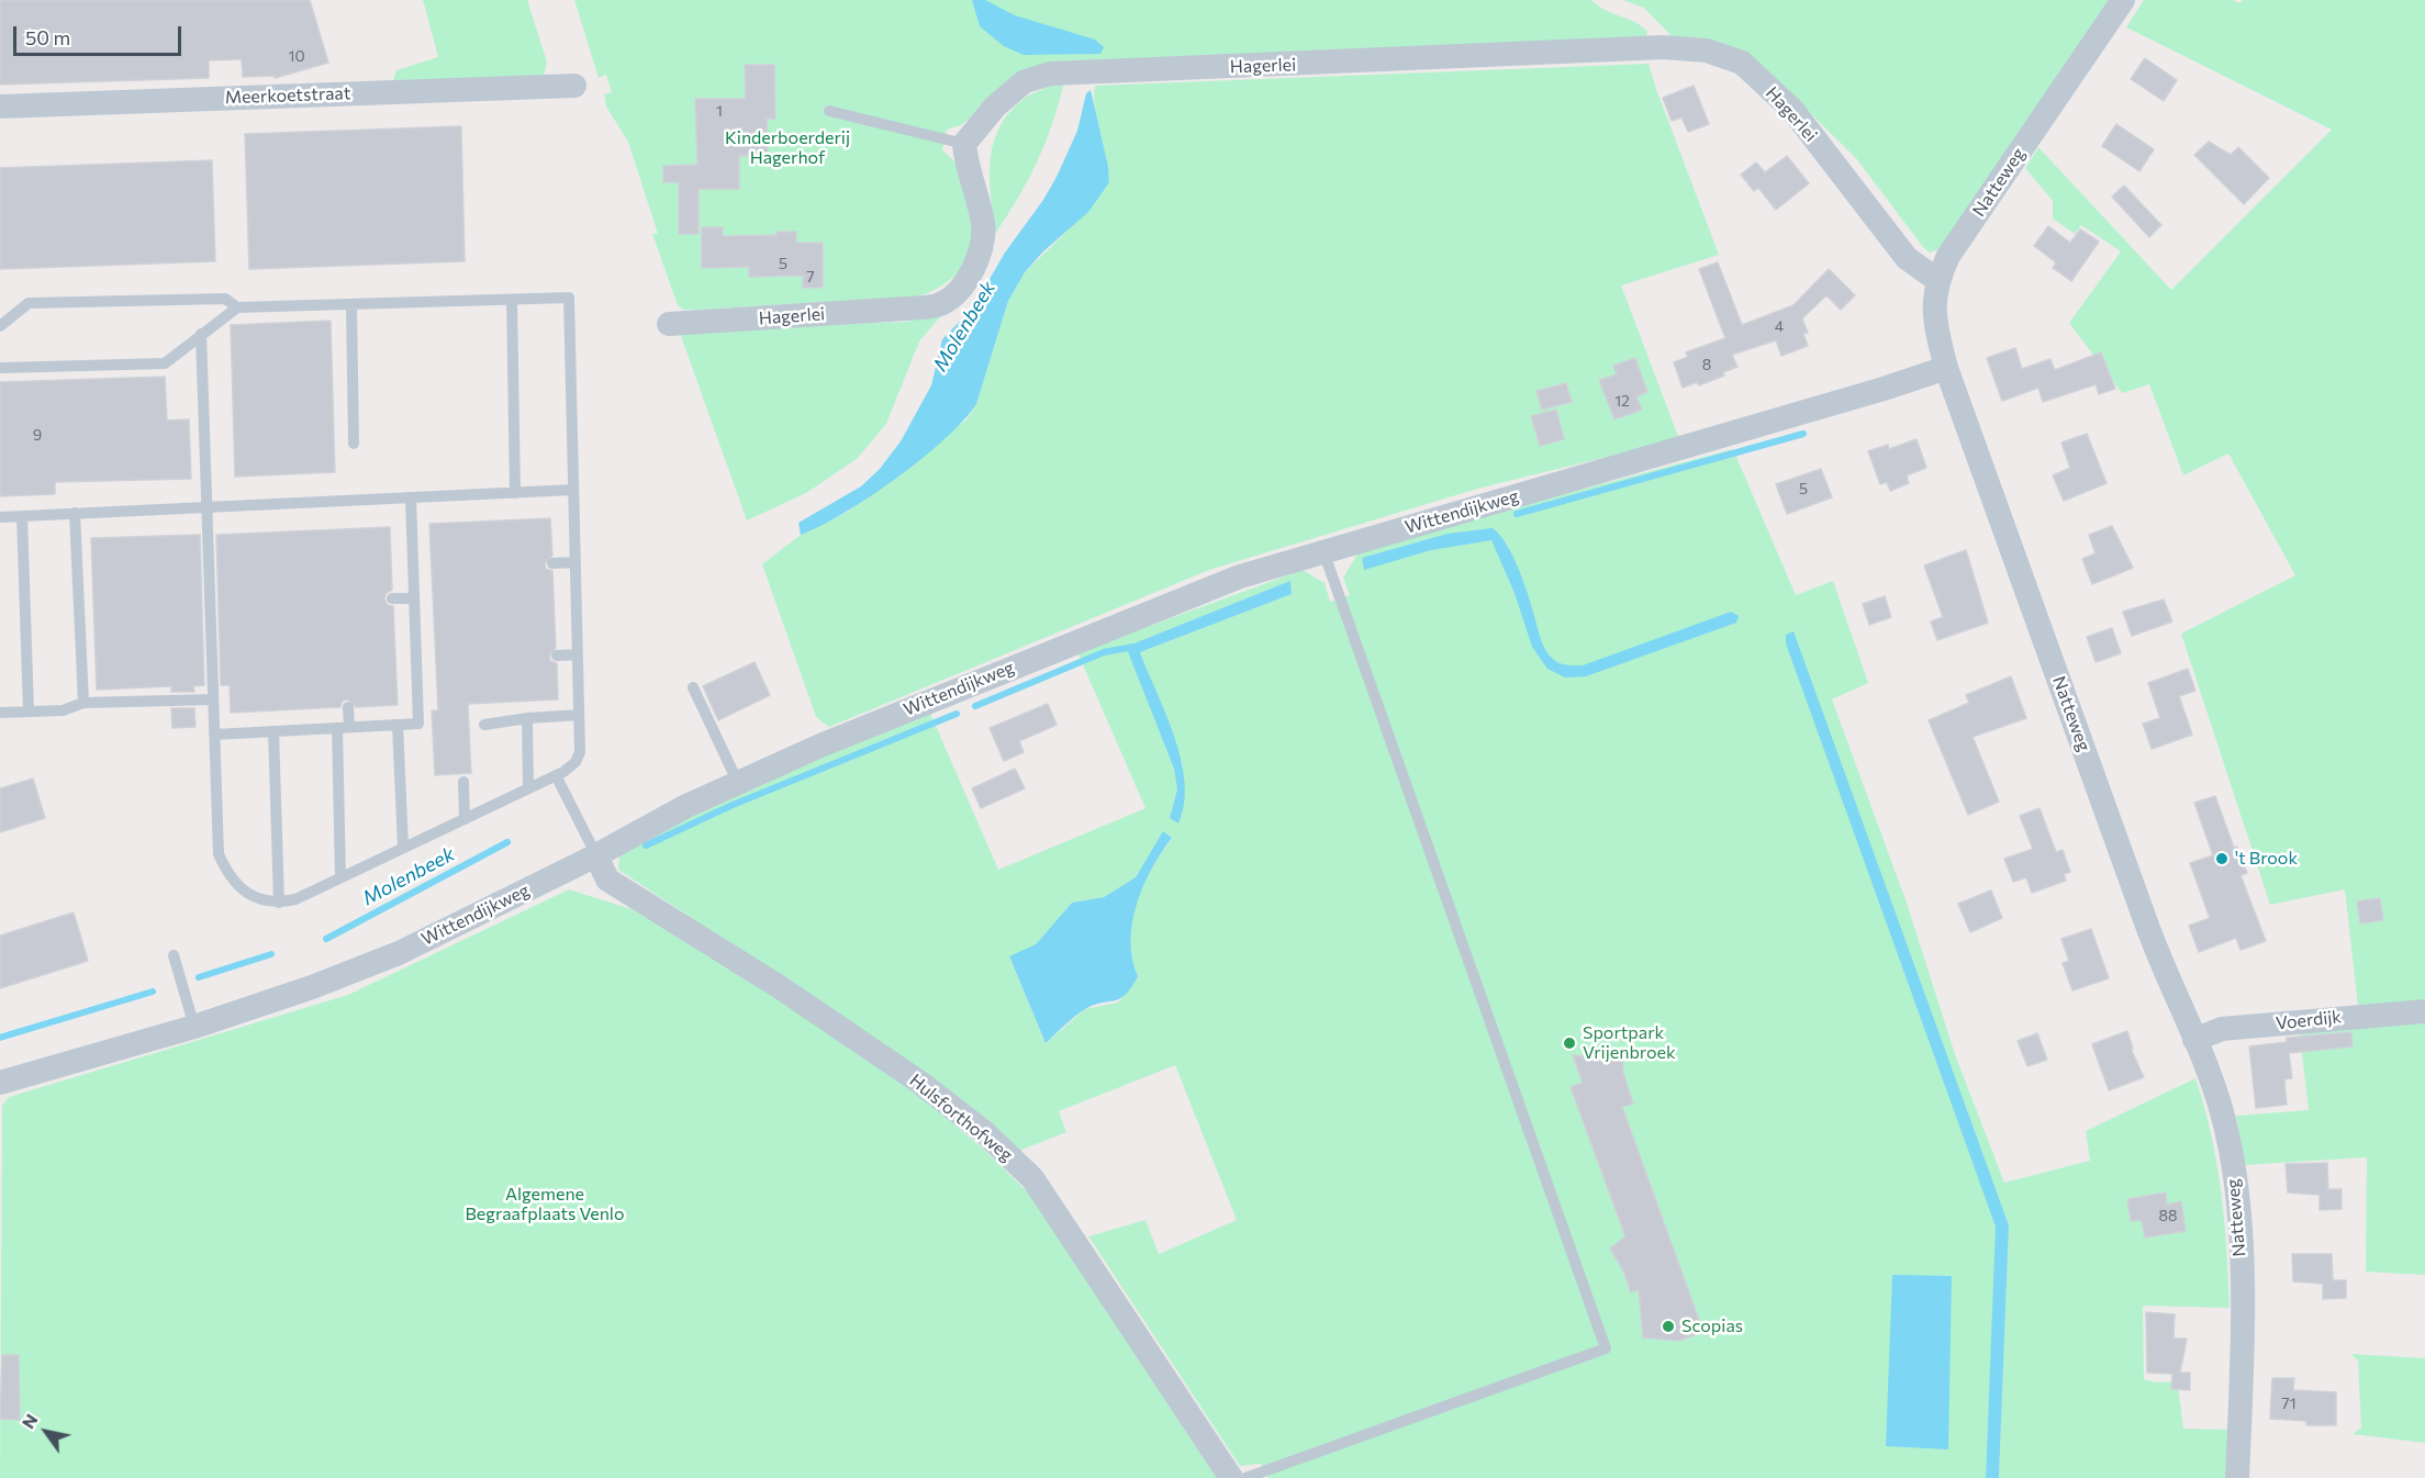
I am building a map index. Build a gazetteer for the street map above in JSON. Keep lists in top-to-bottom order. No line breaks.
{"streets":{"street":["Hagerlei","Meerkoetstraat","Natteweg","Wittendijkweg","Voerdijk","Hulsforthofweg"]},"crossings":[["Hagerlei","Natteweg"],["Natteweg","Wittendijkweg"],["Natteweg","Voerdijk"],["Wittendijkweg","Hulsforthofweg"]],"water":["Molenbeek"],"parks":["Kinderboerderij Hagerhof","Algemene Begraafplaats Venlo"],"places":["'t Brook","Sportpark Vrijenbroek","Scopias"],"house_numbers":["10","1","5","7","4","8","12","9","5","88","71"],"scale_bar":"50 m","north":"top left"}
